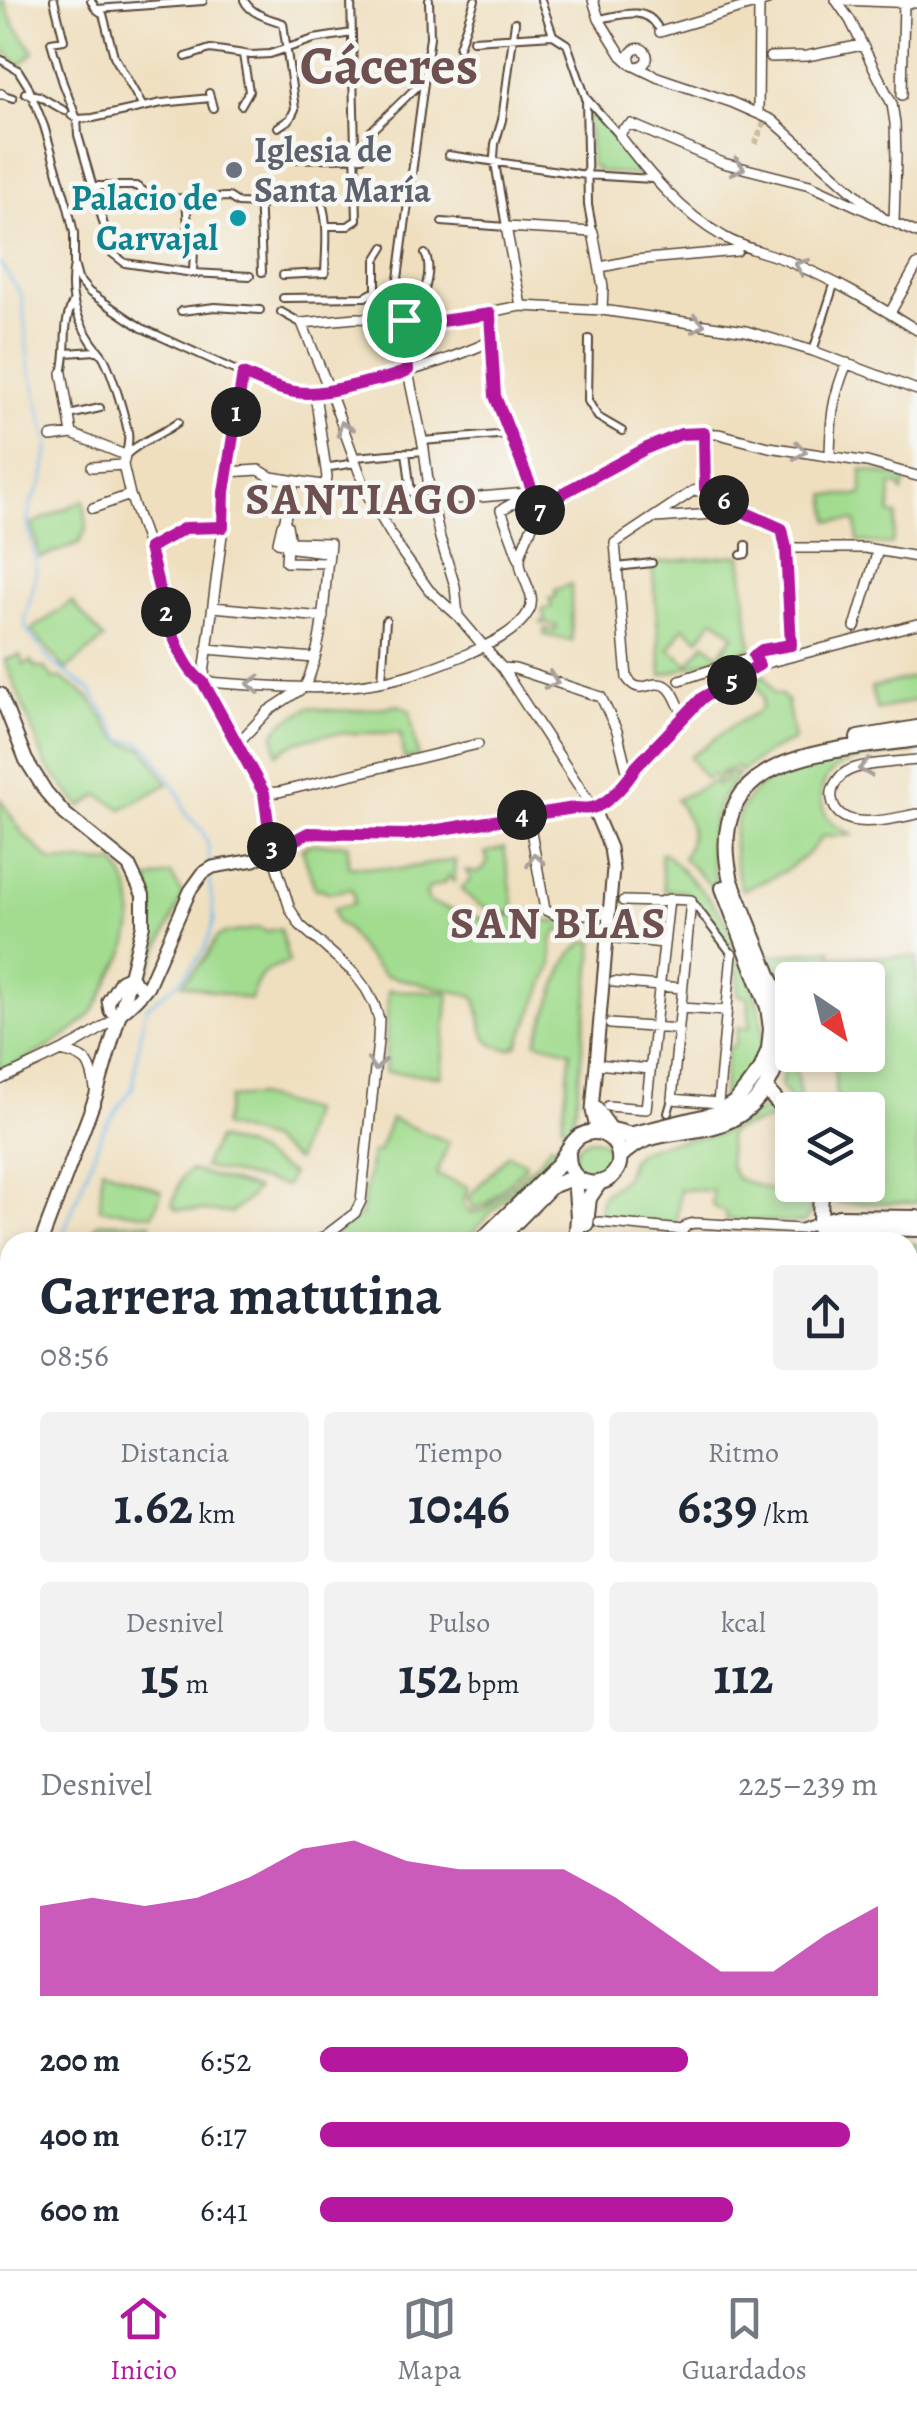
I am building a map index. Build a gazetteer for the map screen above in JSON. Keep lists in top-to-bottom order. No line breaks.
{"districts":["Cáceres","SANTIAGO","SAN BLAS"],"places":["Iglesia de Santa María","Palacio de Carvajal"],"north":"bottom right","page":{"pins":["1","6","7","2","5","4","3"],"heading":["Carrera matutina","08:56"],"stats":[["Distancia","1.62 km"],["Tiempo","10:46"],["Ritmo","6:39 /km"],["Desnivel","15 m"],["Pulso","152 bpm"],["kcal","112"]],"chart":["Desnivel","225–239 m"],"list":[{"name":"200 m","note":"6:52"},{"name":"400 m","note":"6:17"},{"name":"600 m","note":"6:41"}],"tabs":["Inicio","Mapa","Guardados"]}}
